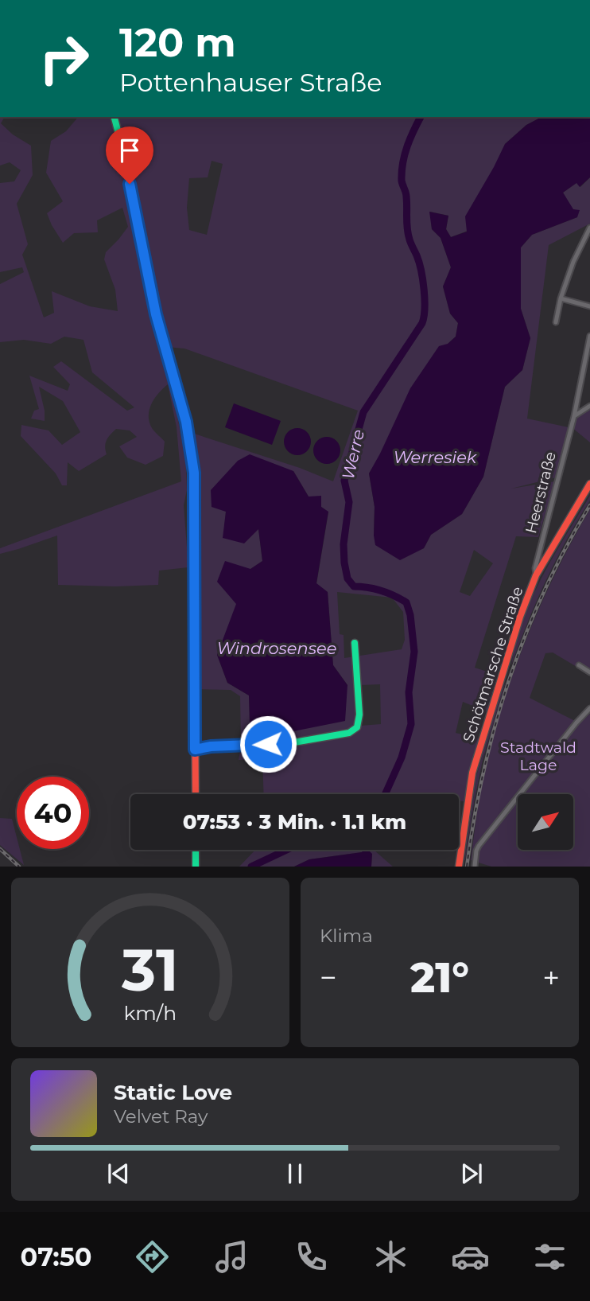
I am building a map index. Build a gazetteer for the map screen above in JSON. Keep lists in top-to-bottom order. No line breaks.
{"streets":{"street":["Heerstraße","Schötmarsche Straße"]},"crossings":[["Heerstraße","Schötmarsche Straße"]],"water":["Werre","Werresiek","Windrosensee"],"parks":["Stadtwald Lage"],"north":"top right","page":{"turn":["120 m","Pottenhauser Straße"],"limit":"40","trip":"07:53 · 3 Min. · 1.1 km","tile":"Klima","heat":["−","21°","+"],"song":["Static Love","Velvet Ray"],"tabs":"07:50","gauge":["31","km/h"]}}
